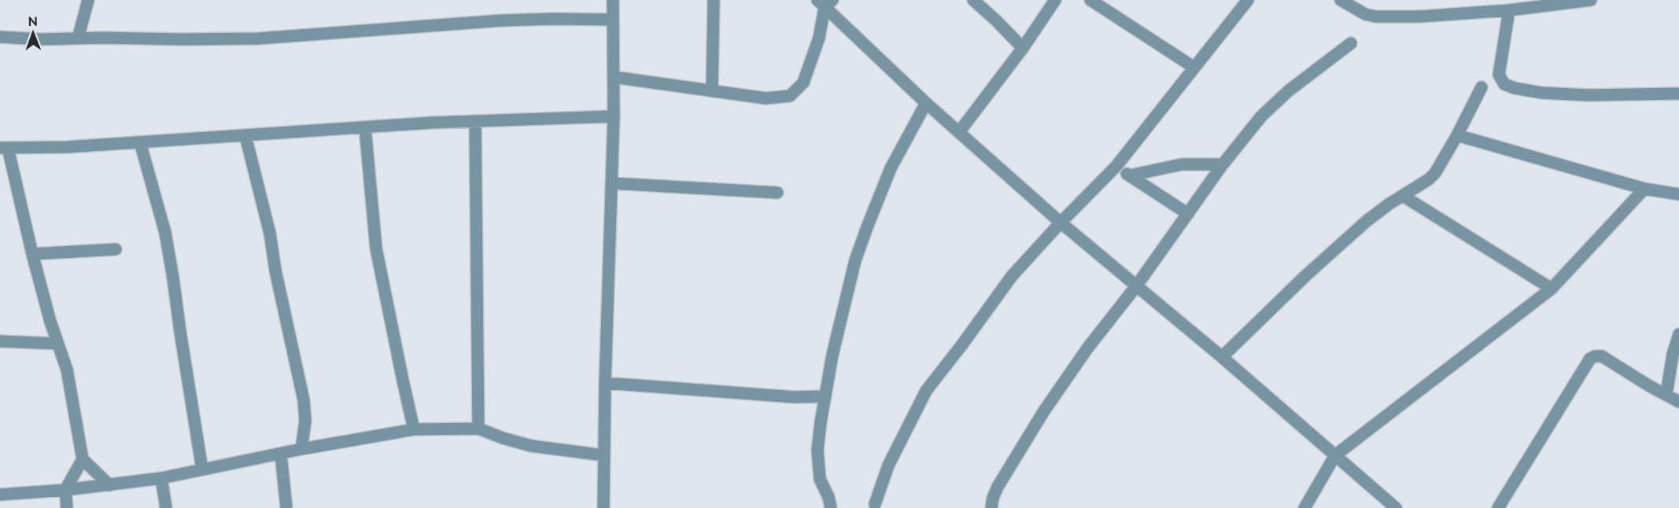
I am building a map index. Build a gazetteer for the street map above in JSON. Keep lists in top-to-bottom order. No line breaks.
{"north":"top"}
